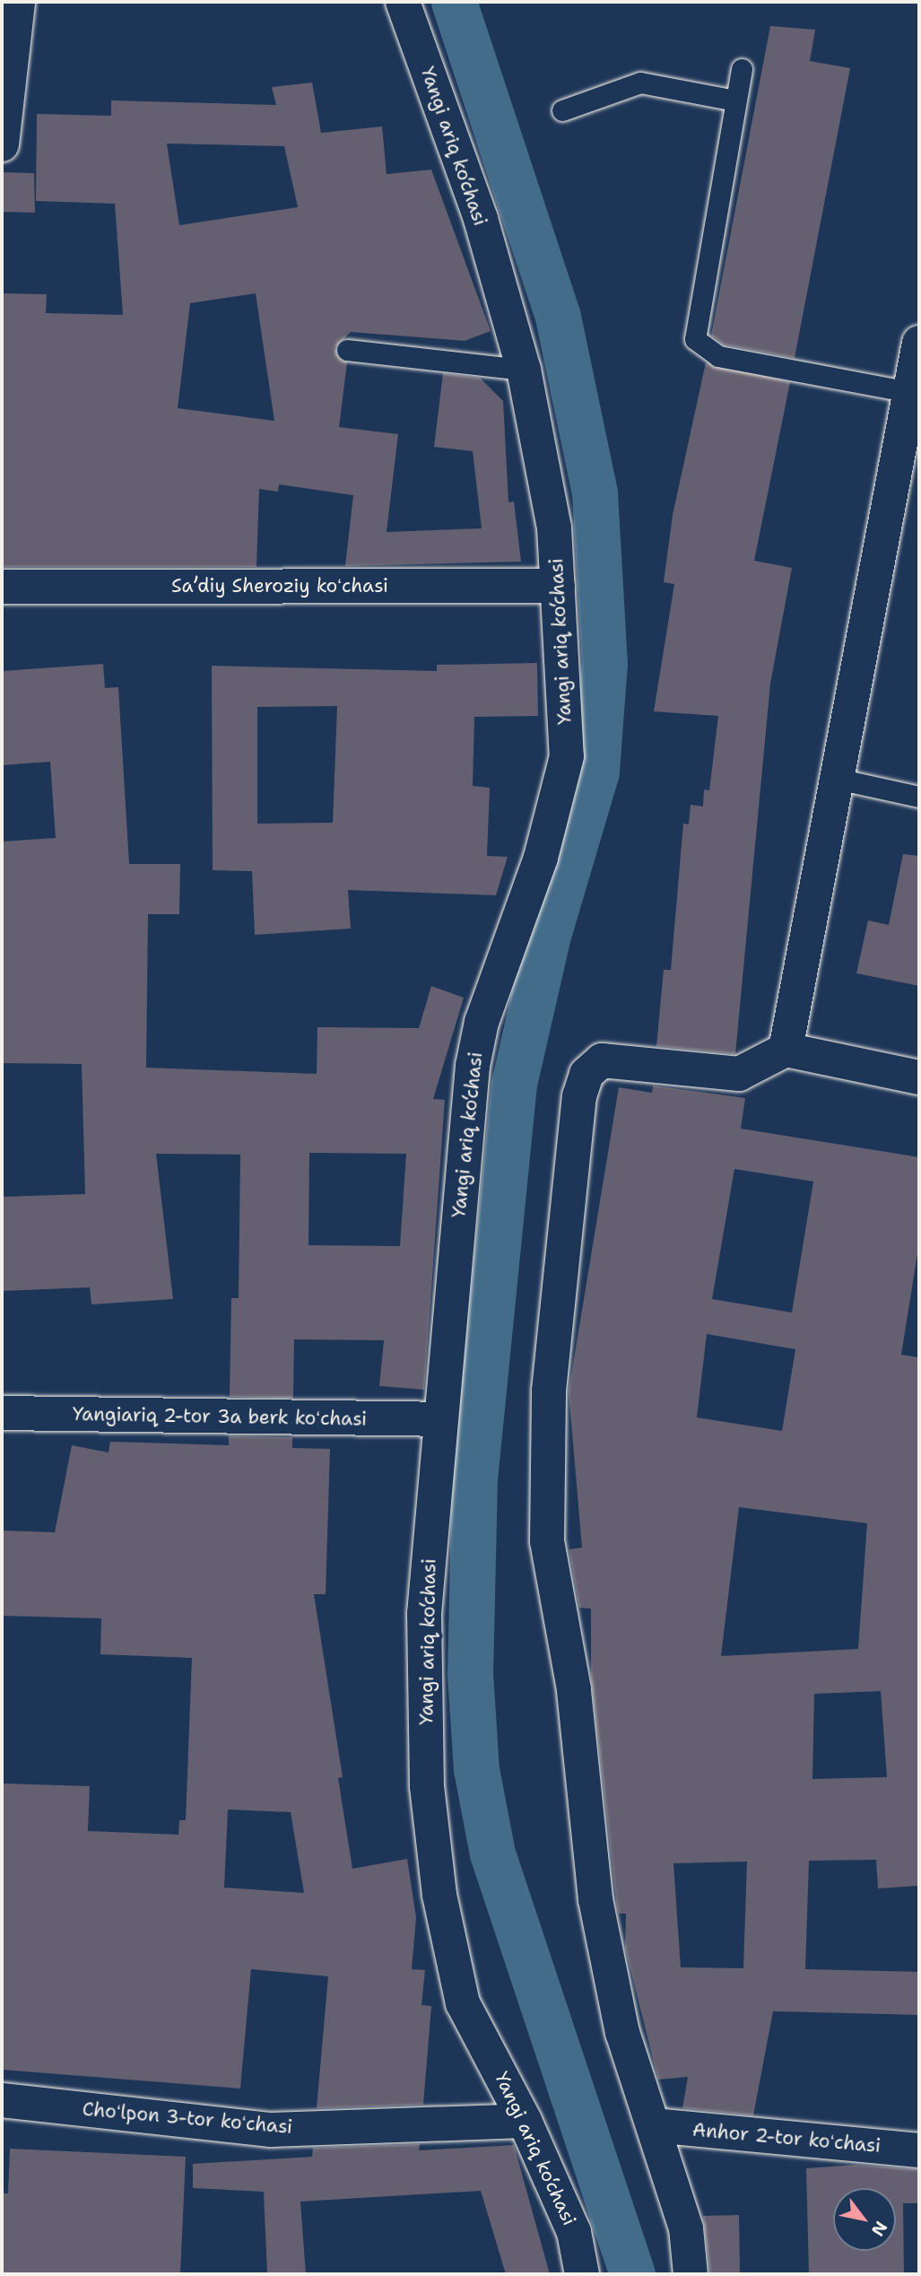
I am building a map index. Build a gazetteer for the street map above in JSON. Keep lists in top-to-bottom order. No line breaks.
{"streets":{"street":["Yangi ariq ko‘chasi","Saʼdiy Sheroziy koʻchasi","Yangiariq 2-tor 3a berk koʻchasi","Choʻlpon 3-tor koʻchasi","Anhor 2-tor koʻchasi"]},"crossings":[["Yangi ariq ko‘chasi","Saʼdiy Sheroziy koʻchasi"],["Yangi ariq ko‘chasi","Yangiariq 2-tor 3a berk koʻchasi"],["Yangi ariq ko‘chasi","Choʻlpon 3-tor koʻchasi"]],"north":"bottom right"}
